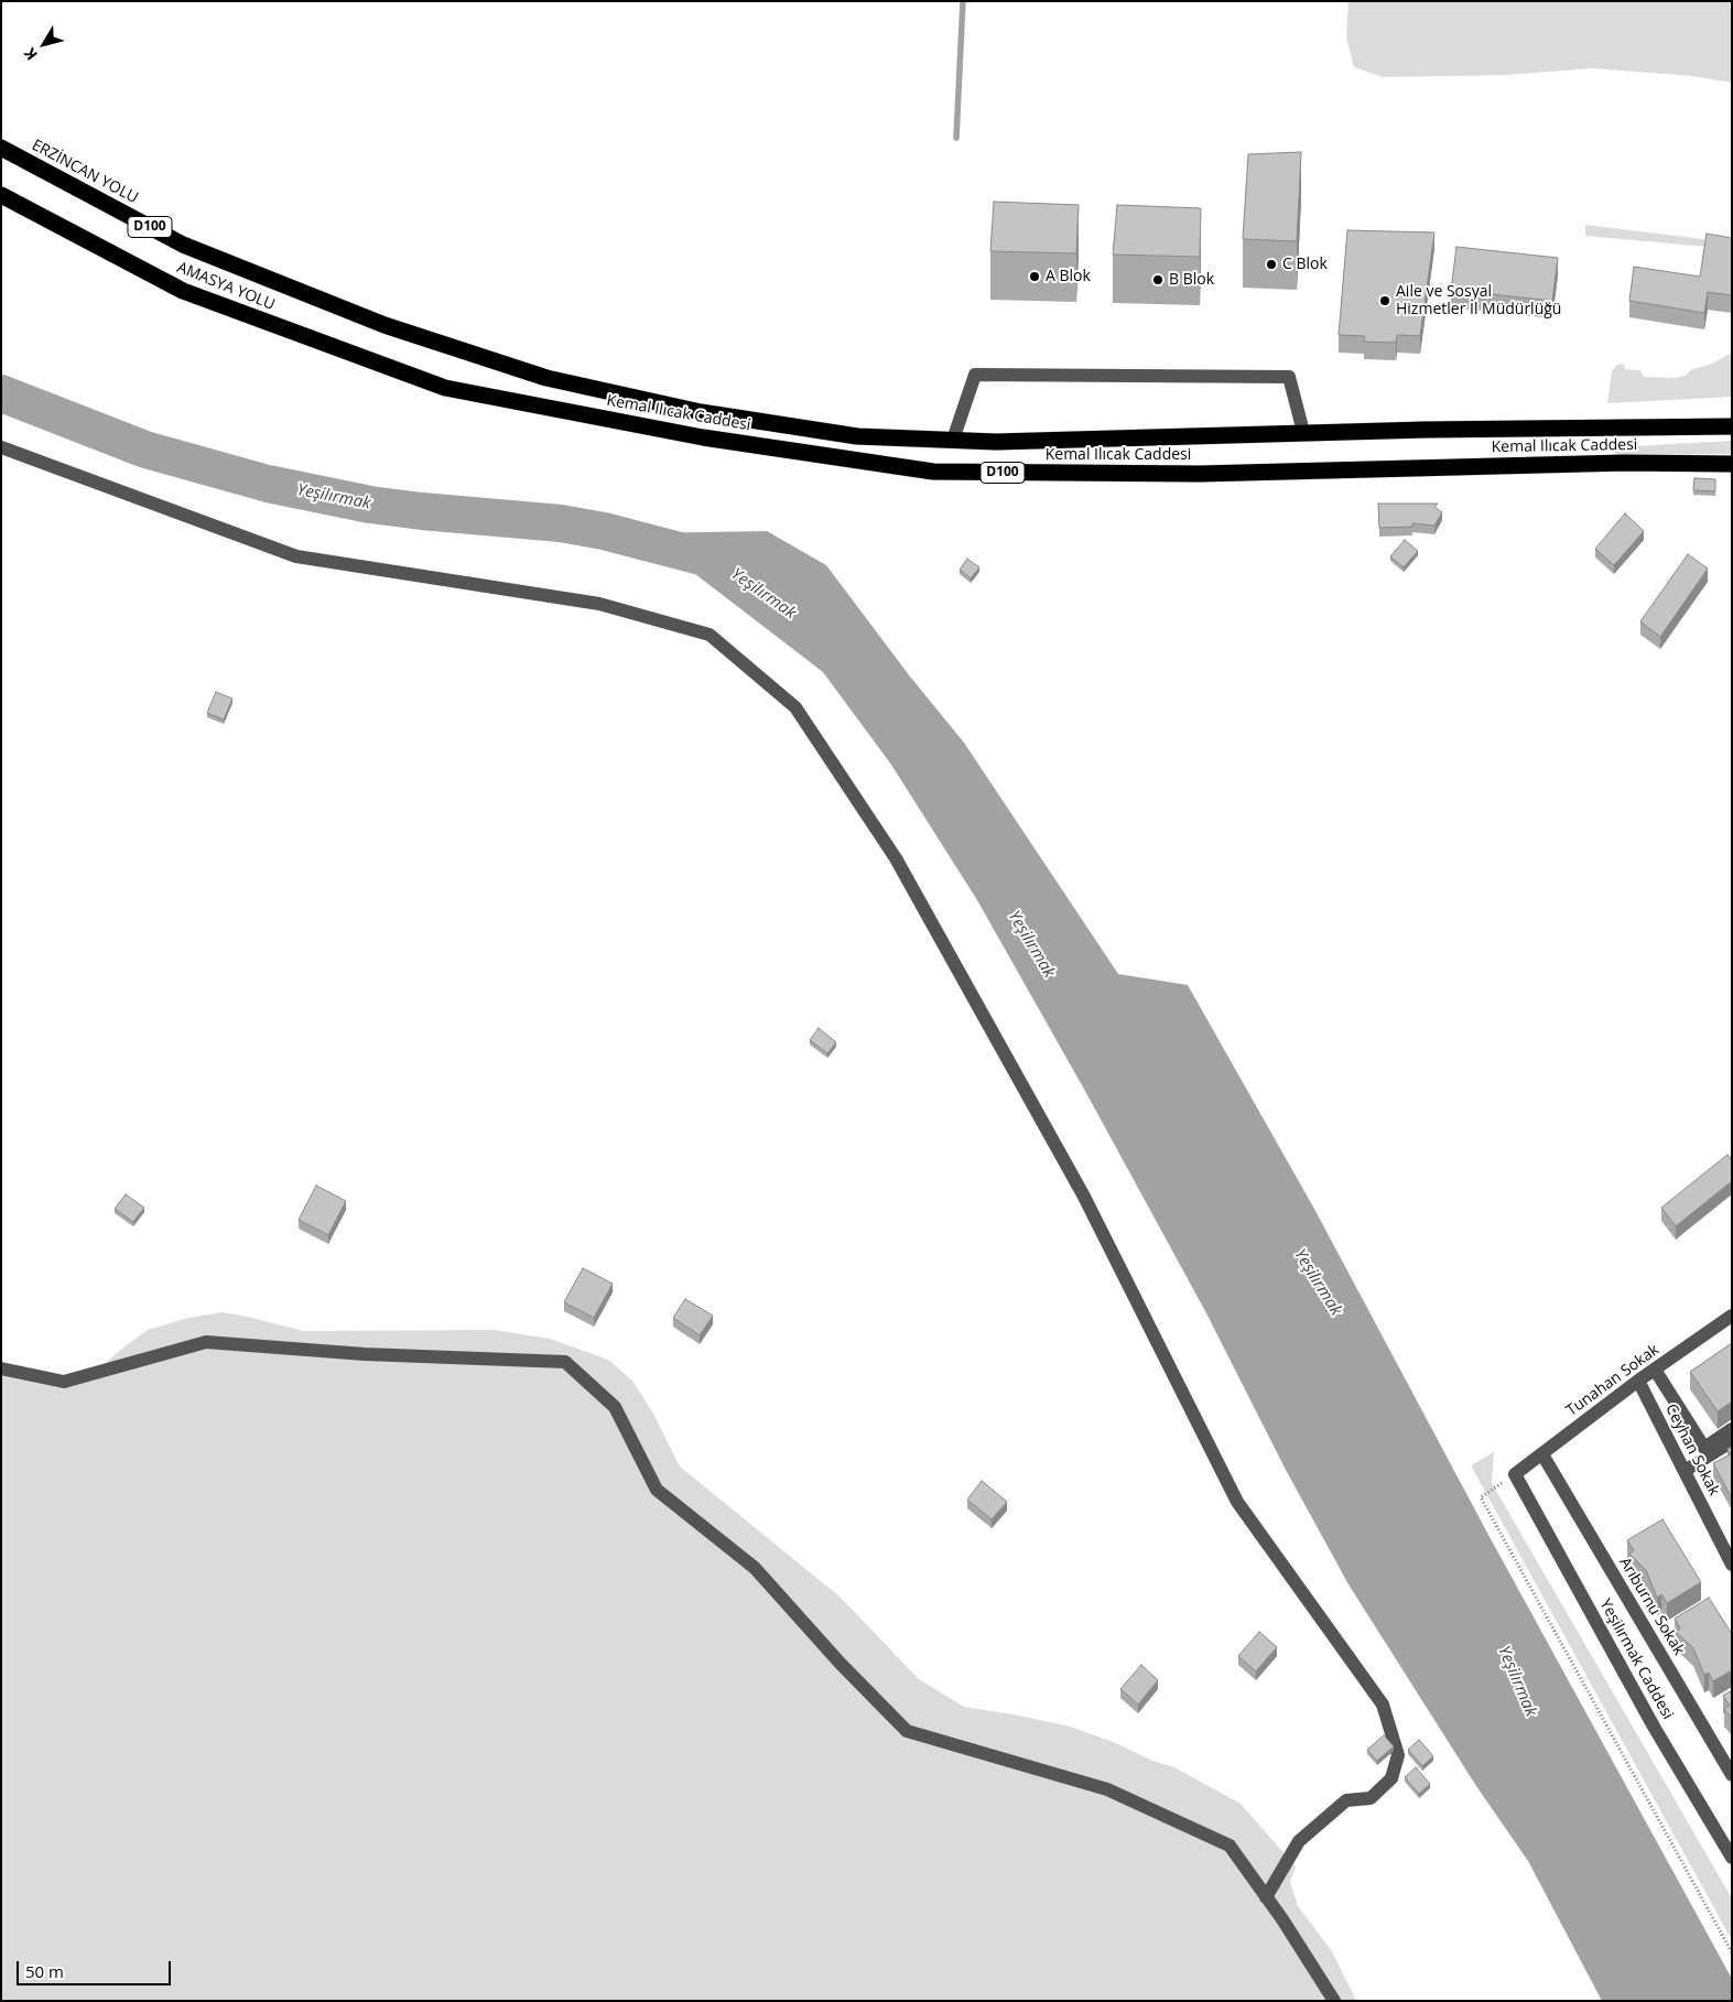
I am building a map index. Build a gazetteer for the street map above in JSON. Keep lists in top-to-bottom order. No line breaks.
{"streets":{"highway":["ERZİNCAN YOLU","D100","AMASYA YOLU","Kemal Ilıcak Caddesi"],"street":["Tunahan Sokak","Ceyhan Sokak","Arıburnu Sokak","Yeşilırmak Caddesi"]},"crossings":[["ERZİNCAN YOLU","Kemal Ilıcak Caddesi"],["AMASYA YOLU","Kemal Ilıcak Caddesi"],["Tunahan Sokak","Ceyhan Sokak"],["Tunahan Sokak","Arıburnu Sokak"],["Tunahan Sokak","Yeşilırmak Caddesi"]],"water":["Yeşilırmak"],"places":["C Blok","A Blok","B Blok","Aile ve Sosyal Hizmetler İl Müdürlüğü"],"scale_bar":"50 m","north":"bottom left"}
